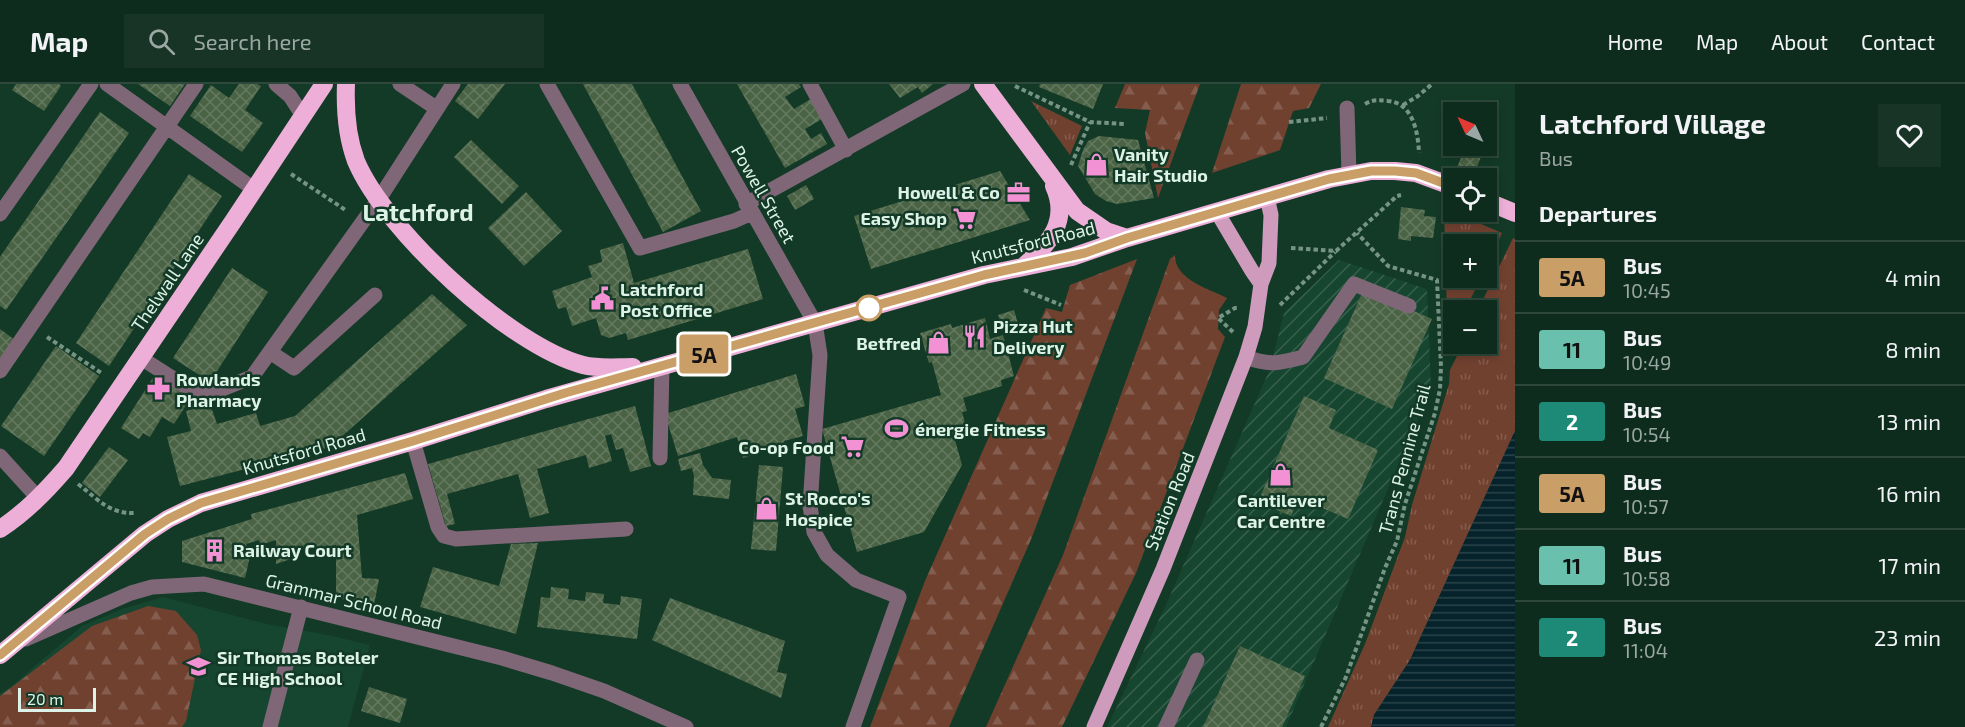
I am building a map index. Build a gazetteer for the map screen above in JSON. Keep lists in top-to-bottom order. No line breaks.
{"streets":{"highway":["Knutsford Road","Thelwall Lane"],"main road":["Station Road"],"street":["Powell Street","Grammar School Road"],"path":["Trans Pennine Trail"]},"crossings":[["Powell Street","Knutsford Road"],["Knutsford Road","Station Road"],["Knutsford Road","Grammar School Road"]],"districts":["Latchford"],"places":{"shop":["Vanity Hair Studio","Betfred","Cantilever Car Centre","St Rocco's Hospice"],"office":["Howell & Co"],"supermarket":["Easy Shop","Co-op Food"],"public building":["Latchford Post Office"],"restaurant":["Pizza Hut Delivery"],"pharmacy":["Rowlands Pharmacy"],"sports":["énergie Fitness"],"building":["Railway Court"],"school or university":["Sir Thomas Boteler CE High School"]},"lines":["bus line 5A"],"scale_bar":"20 m","north":"top left","page":{"header":"Map","search":"Search here","nav":["Home","Map","About","Contact"],"on_map":"5A","heading":[["Latchford Village","Bus"],"Departures"],"map_buttons":["+","−"],"list":[{"mark":"5A","name":"Bus","note":"10:45","value":"4 min"},{"mark":"11","name":"Bus","note":"10:49","value":"8 min"},{"mark":"2","name":"Bus","note":"10:54","value":"13 min"},{"mark":"5A","name":"Bus","note":"10:57","value":"16 min"},{"mark":"11","name":"Bus","note":"10:58","value":"17 min"},{"mark":"2","name":"Bus","note":"11:04","value":"23 min"}],"scale":"20 m"}}
